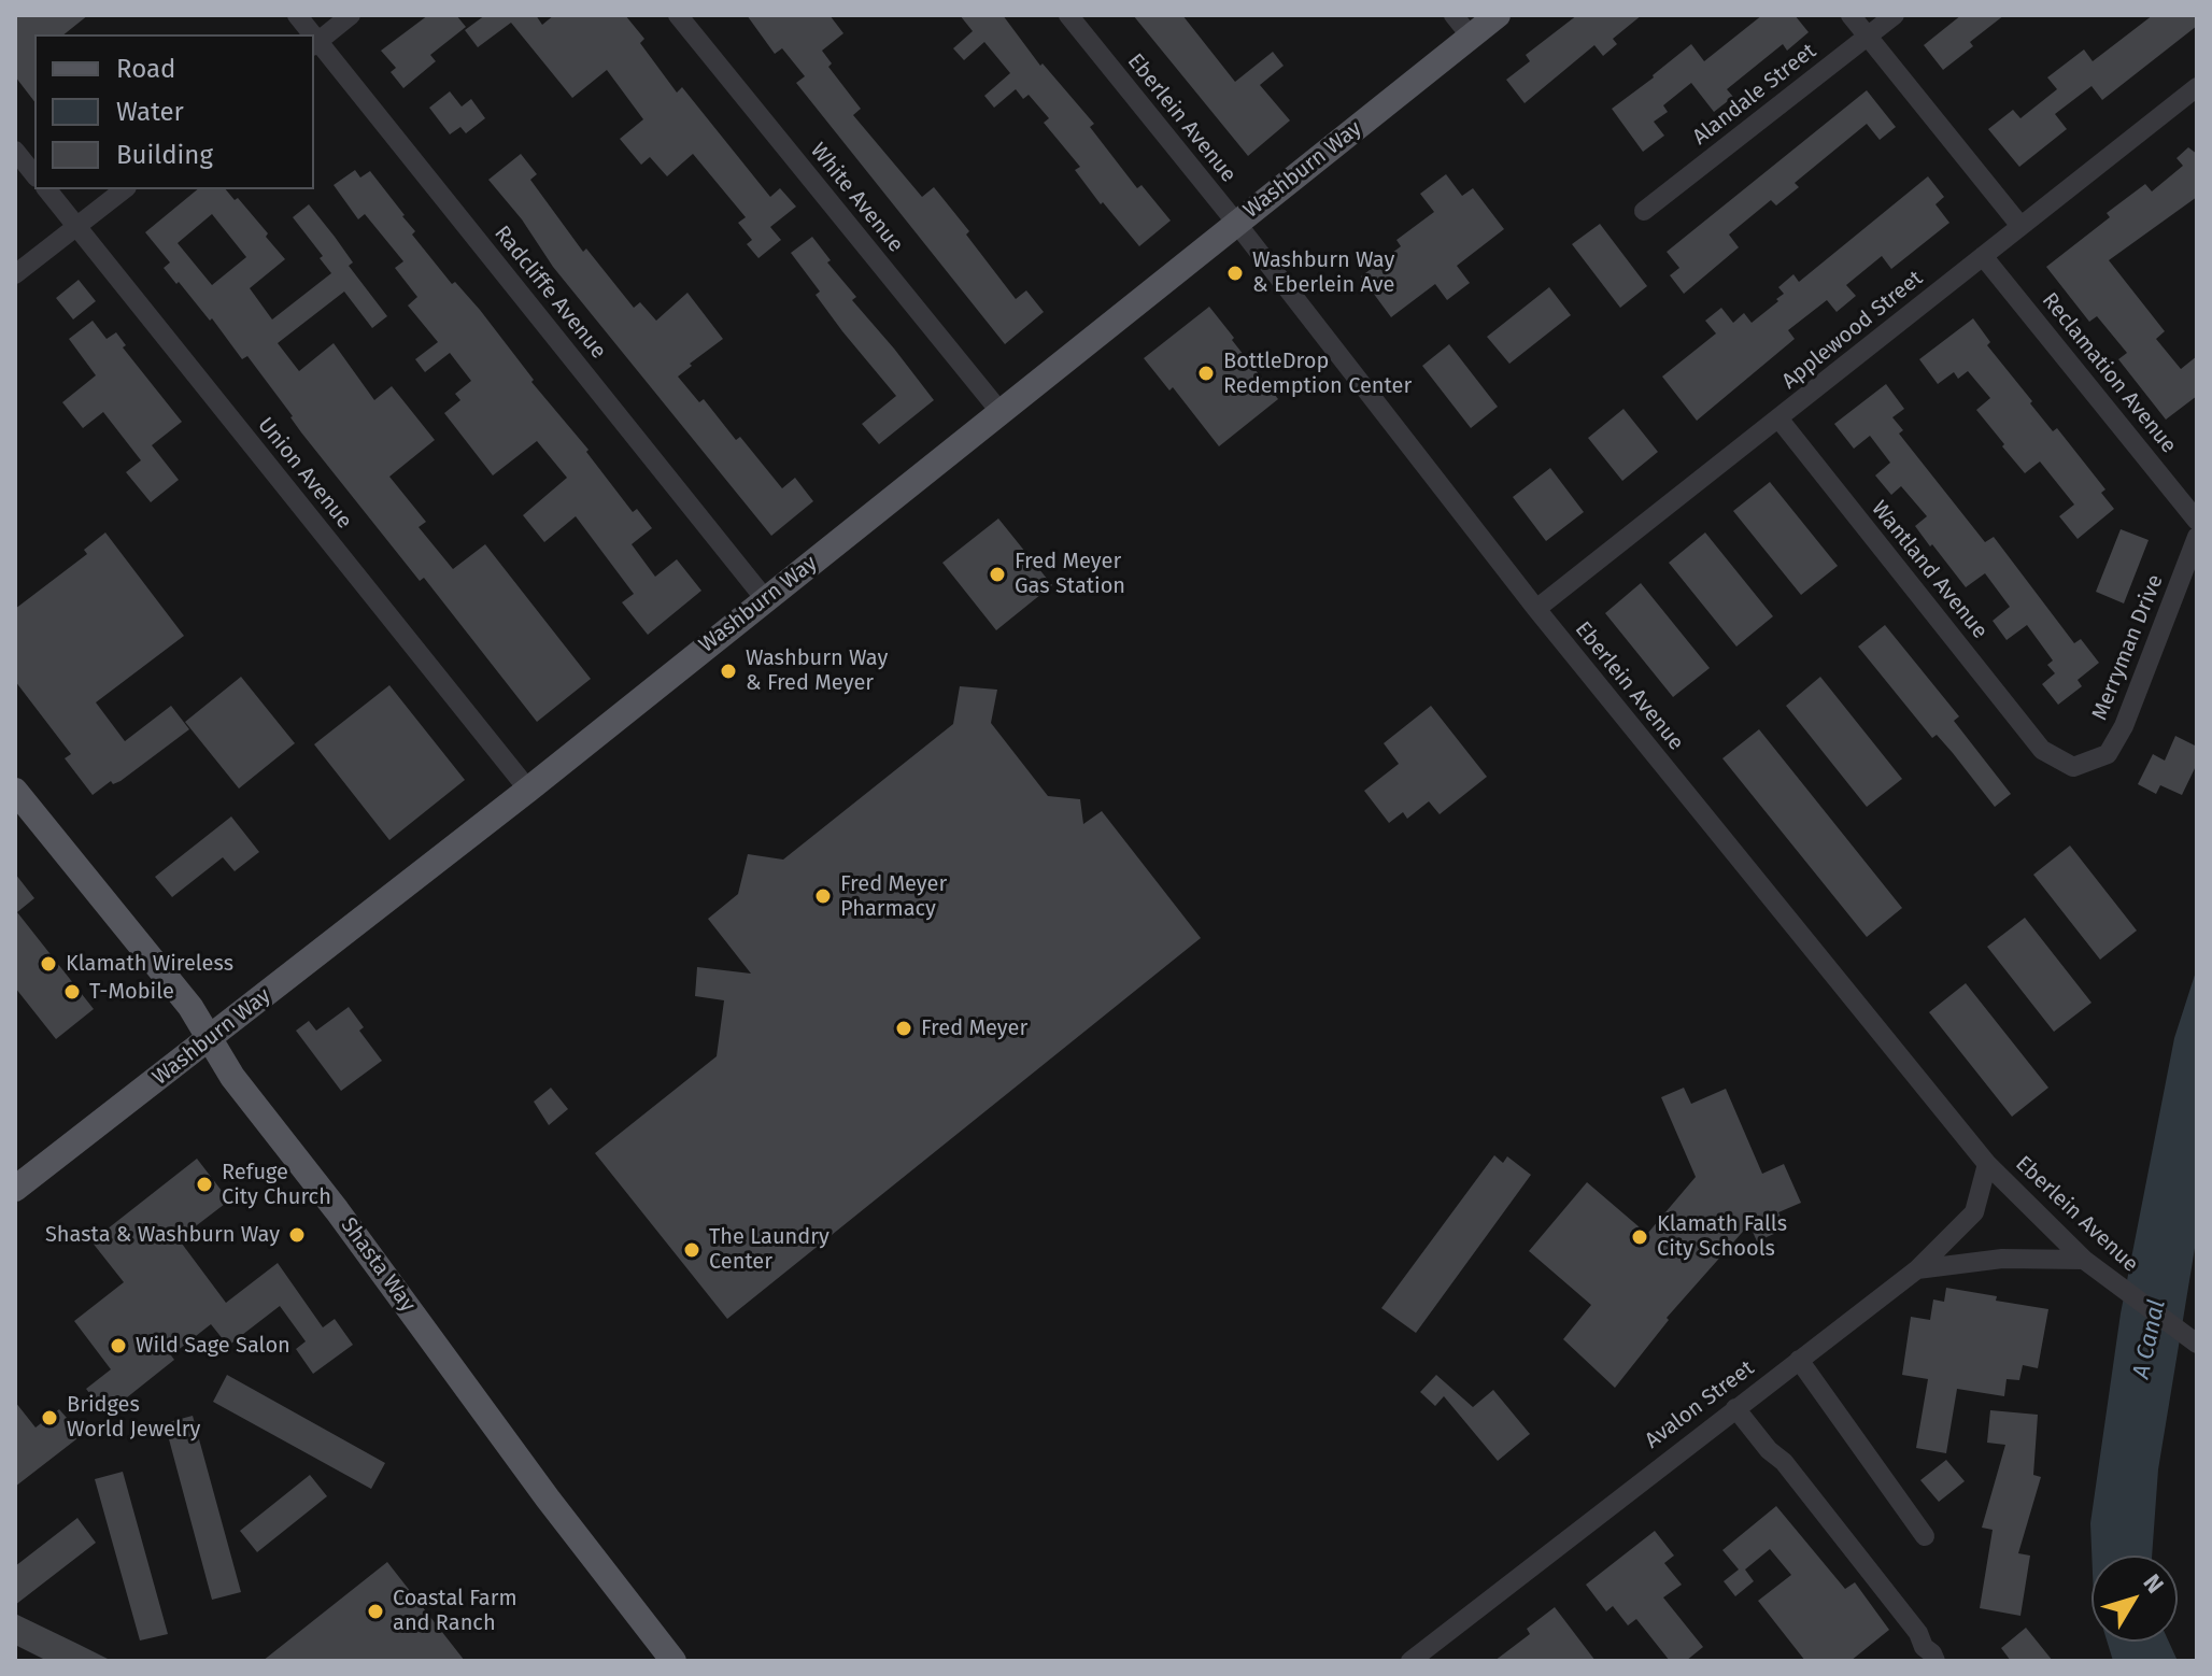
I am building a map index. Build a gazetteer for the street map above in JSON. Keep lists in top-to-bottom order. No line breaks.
{"streets":{"main road":["Washburn Way","Shasta Way"],"street":["Alandale Street","Eberlein Avenue","White Avenue","Radcliffe Avenue","Applewood Street","Reclamation Avenue","Union Avenue","Wantland Avenue","Merryman Drive","Avalon Street"]},"crossings":[["Eberlein Avenue","Washburn Way"],["Eberlein Avenue","Applewood Street"],["Eberlein Avenue","Avalon Street"],["Washburn Way","White Avenue"],["Washburn Way","Radcliffe Avenue"],["Washburn Way","Union Avenue"],["Washburn Way","Shasta Way"],["Applewood Street","Reclamation Avenue"],["Applewood Street","Wantland Avenue"],["Wantland Avenue","Merryman Drive"]],"water":["A Canal"],"places":["Washburn Way & Eberlein Ave","BottleDrop Redemption Center","Fred Meyer Gas Station","Washburn Way & Fred Meyer","Fred Meyer Pharmacy","Klamath Wireless","T-Mobile","Fred Meyer","Refuge City Church","Shasta & Washburn Way","Klamath Falls City Schools","The Laundry Center","Wild Sage Salon","Bridges World Jewelry","Coastal Farm and Ranch"],"legend":["Road","Water","Building"],"north":"top right"}
